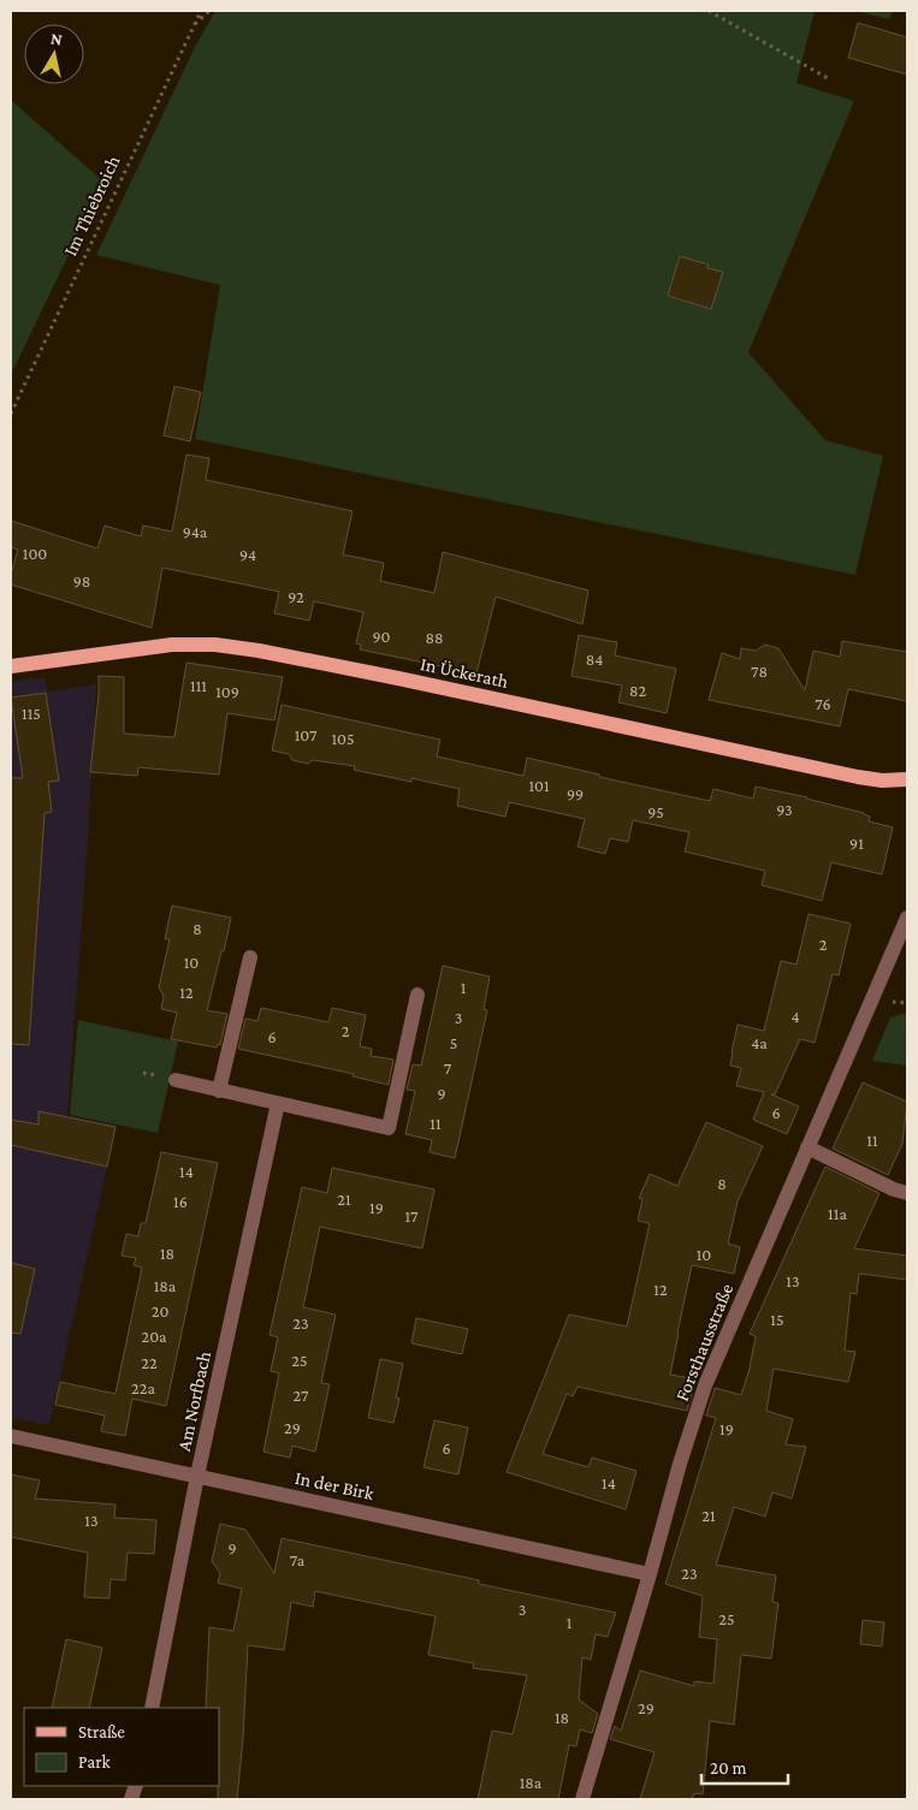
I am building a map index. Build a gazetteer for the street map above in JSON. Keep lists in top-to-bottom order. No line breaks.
{"streets":{"main road":["In Ückerath"],"street":["Forsthausstraße","Am Norfbach","In der Birk"],"path":["Im Thiebroich"]},"crossings":[["Forsthausstraße","In der Birk"],["Am Norfbach","In der Birk"]],"house_numbers":["94a","100","94","98","92","90","88","84","78","111","82","109","76","115","107","105","101","99","93","95","91","8","2","10","1","12","4","3","2","6","5","4a","7","9","6","11","11","14","8","21","16","19","11a","17","18","10","13","18a","12","20","15","23","20a","25","22","22a","27","29","19","6","14","21","13","9","7a","23","3","25","1","29","18","18a"],"legend":["Straße","Park"],"scale_bar":"20 m","north":"top"}
